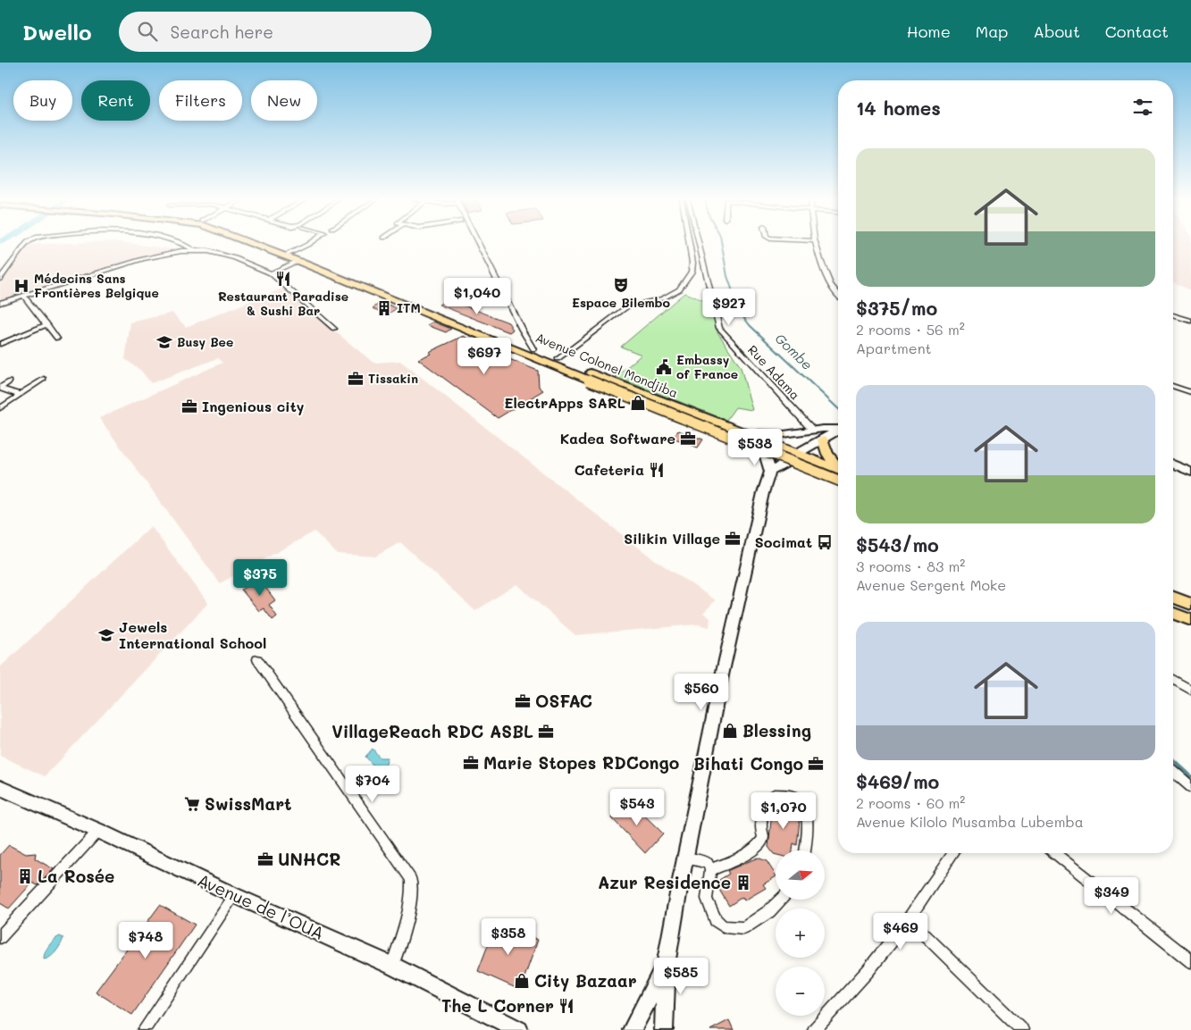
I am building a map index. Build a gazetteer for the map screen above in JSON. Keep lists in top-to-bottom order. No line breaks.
{"streets":{"main road":["Avenue Colonel Mondjiba","Avenue de l’OUA"],"street":["Rue Adama"]},"water":["Gombe"],"places":{"restaurant":["Restaurant Paradise & Sushi Bar","Cafeteria","The L Corner"],"theatre":["Espace Bilembo"],"hospital":["Médecins Sans Frontières Belgique"],"building":["ITM","La Rosée","Azur Residence"],"school or university":["Busy Bee","Jewels International School"],"public building":["Embassy of France"],"office":["Tissakin","Ingenious city","Kadea Software","Silikin Village","OSFAC","VillageReach RDC ASBL","Marie Stopes RDCongo","Bihati Congo","UNHCR"],"shop":["ElectrApps SARL","Blessing","City Bazaar"],"bus stop":["Socimat"],"supermarket":["SwissMart"]},"north":"right","page":{"header":"Dwello","search":"Search here","nav":["Home","Map","About","Contact"],"chip":["Buy","Rent","Filters","New"],"heading":"14 homes","list":[{"name":"$375/mo","note":"2 rooms · 56 m² · Apartment"},{"name":"$543/mo","note":"3 rooms · 83 m² · Avenue Sergent Moke"},{"name":"$469/mo","note":"2 rooms · 60 m² · Avenue Kilolo Musamba Lubemba"}],"price":["$1,040","$927","$697","$538","$375","$560","$704","$543","$1,070","$349","$469","$358","$748","$585"],"map_buttons":["+","−"]}}
